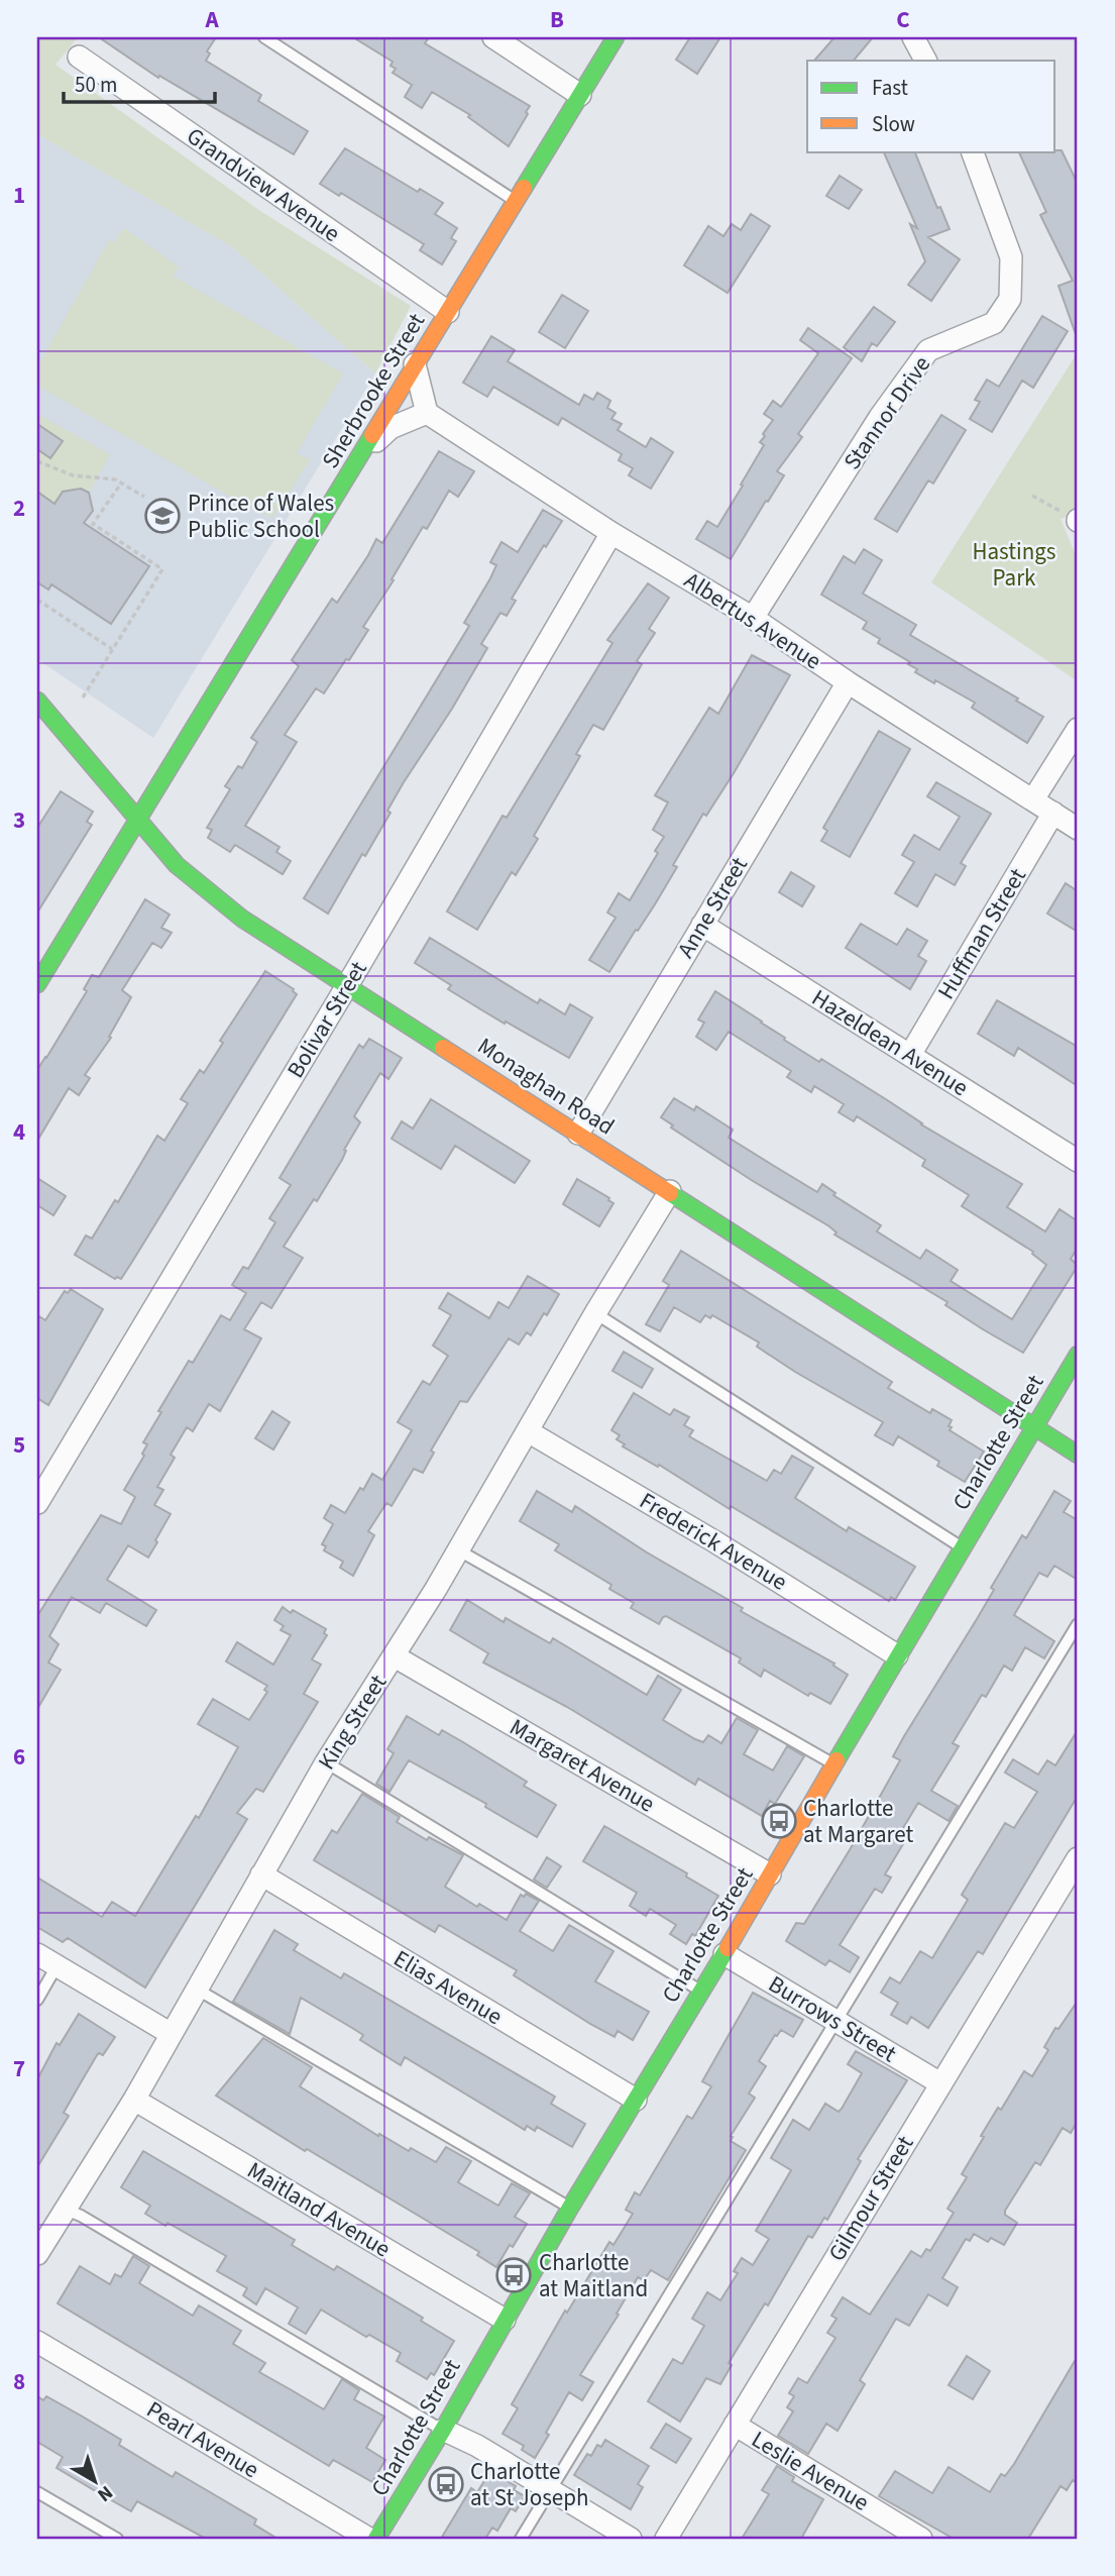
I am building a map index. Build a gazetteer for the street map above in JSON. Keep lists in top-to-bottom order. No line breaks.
{"streets":{"main road":["Sherbrooke Street","Monaghan Road","Charlotte Street"],"street":["Grandview Avenue","Stannor Drive","Albertus Avenue","Anne Street","Huffman Street","Bolivar Street","Hazeldean Avenue","Frederick Avenue","King Street","Margaret Avenue","Elias Avenue","Burrows Street","Gilmour Street","Maitland Avenue","Pearl Avenue","Leslie Avenue"]},"crossings":[["Grandview Avenue","Sherbrooke Street"],["Sherbrooke Street","Monaghan Road"],["Stannor Drive","Albertus Avenue"],["Albertus Avenue","Anne Street"],["Albertus Avenue","Huffman Street"],["Albertus Avenue","Bolivar Street"],["Anne Street","Hazeldean Avenue"],["Anne Street","Monaghan Road"],["Huffman Street","Hazeldean Avenue"],["Bolivar Street","Monaghan Road"],["Monaghan Road","Charlotte Street"],["Monaghan Road","King Street"],["Charlotte Street","Frederick Avenue"],["Charlotte Street","Margaret Avenue"],["Charlotte Street","Elias Avenue"],["Charlotte Street","Burrows Street"],["Charlotte Street","Maitland Avenue"],["Frederick Avenue","King Street"],["King Street","Margaret Avenue"],["King Street","Elias Avenue"],["King Street","Maitland Avenue"],["Burrows Street","Gilmour Street"],["Gilmour Street","Leslie Avenue"]],"parks":["Hastings Park"],"places":{"school or university":["Prince of Wales Public School"],"bus stop":["Charlotte at Margaret","Charlotte at Maitland","Charlotte at St Joseph"]},"legend":["Fast","Slow"],"scale_bar":"50 m","north":"bottom right","grid":{"columns":["A","B","C"],"rows":["1","2","3","4","5","6","7","8"]}}
